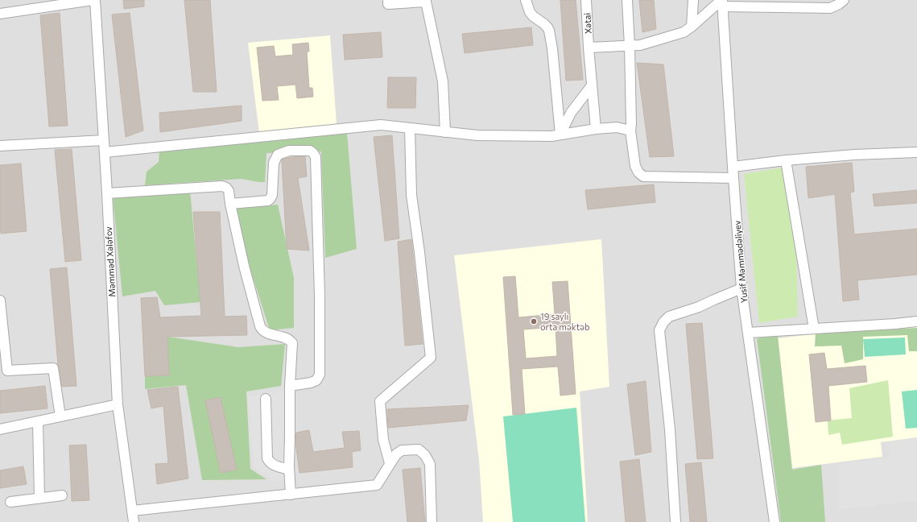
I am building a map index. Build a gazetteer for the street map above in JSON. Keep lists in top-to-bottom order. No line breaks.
{"streets":{"street":["Xətai","Məmməd Xələfov","Yusif Məmmədəliyev"]},"places":["19 saylı orta məktəb"]}
